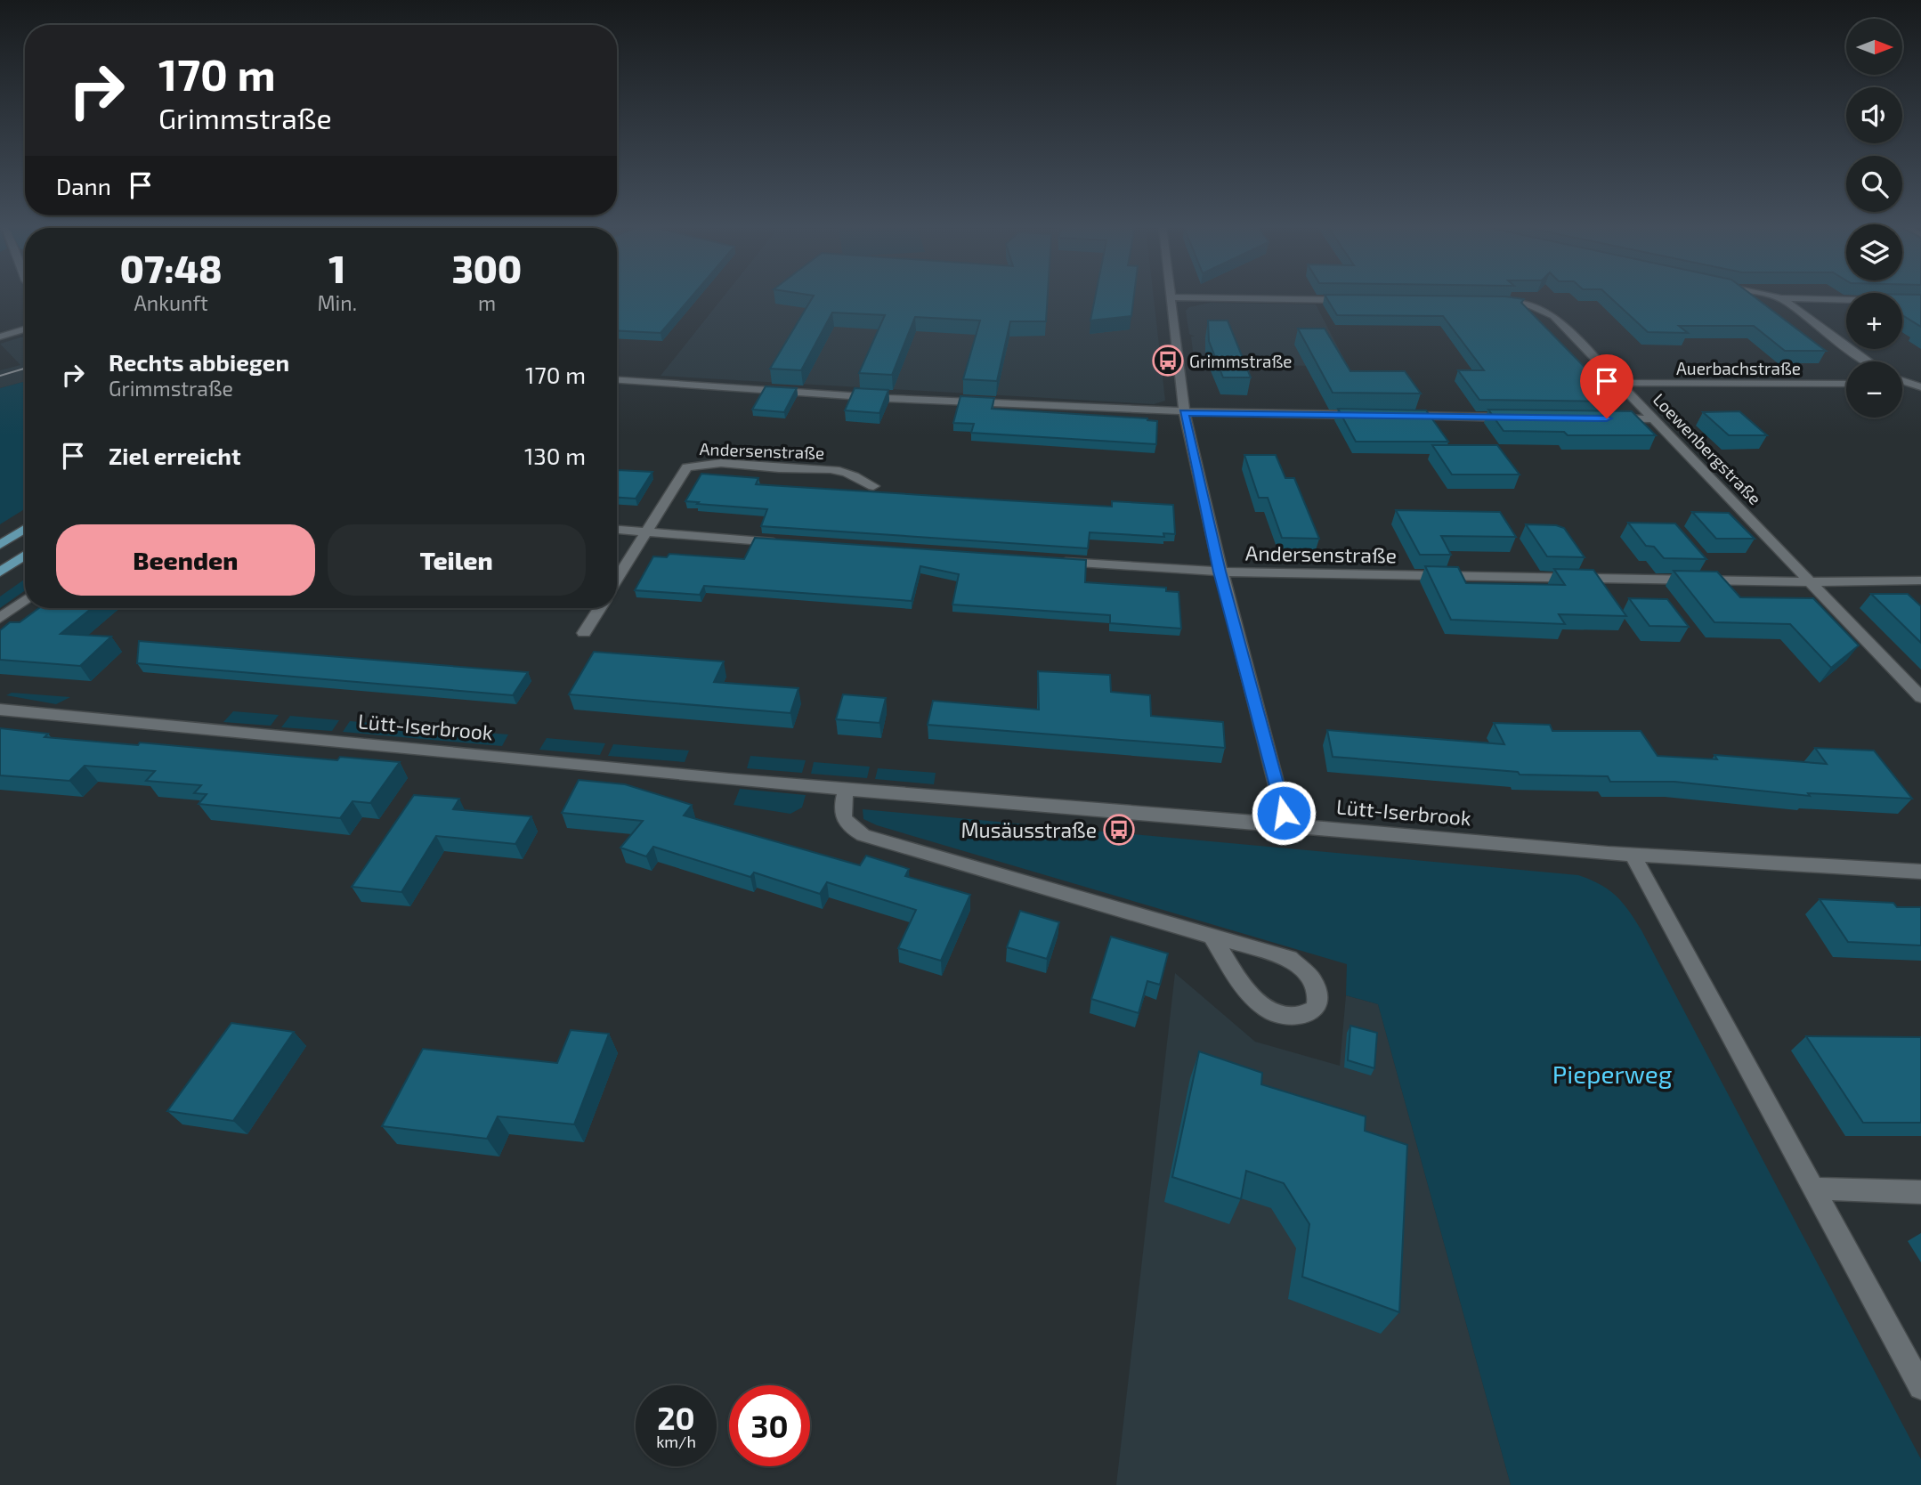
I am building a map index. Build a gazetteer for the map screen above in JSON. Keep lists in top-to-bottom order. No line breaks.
{"streets":{"street":["Auerbachstraße","Loewenbergstraße","Andersenstraße","Lütt-Iserbrook"]},"crossings":[["Auerbachstraße","Loewenbergstraße"],["Loewenbergstraße","Andersenstraße"]],"parks":["Pieperweg"],"places":{"bus stop":["Grimmstraße","Musäusstraße"]},"north":"right","page":{"map_buttons":["+","−"],"turn":["170 m","Grimmstraße"],"then":"Dann","eta":["07:48","Ankunft","1","Min.","300","m"],"list":[{"name":"Rechts abbiegen","note":"Grimmstraße","value":"170 m"},{"name":"Ziel erreicht","value":"130 m"}],"buttons":["Beenden","Teilen"],"speed":"20 km/h","limit":"30"}}
